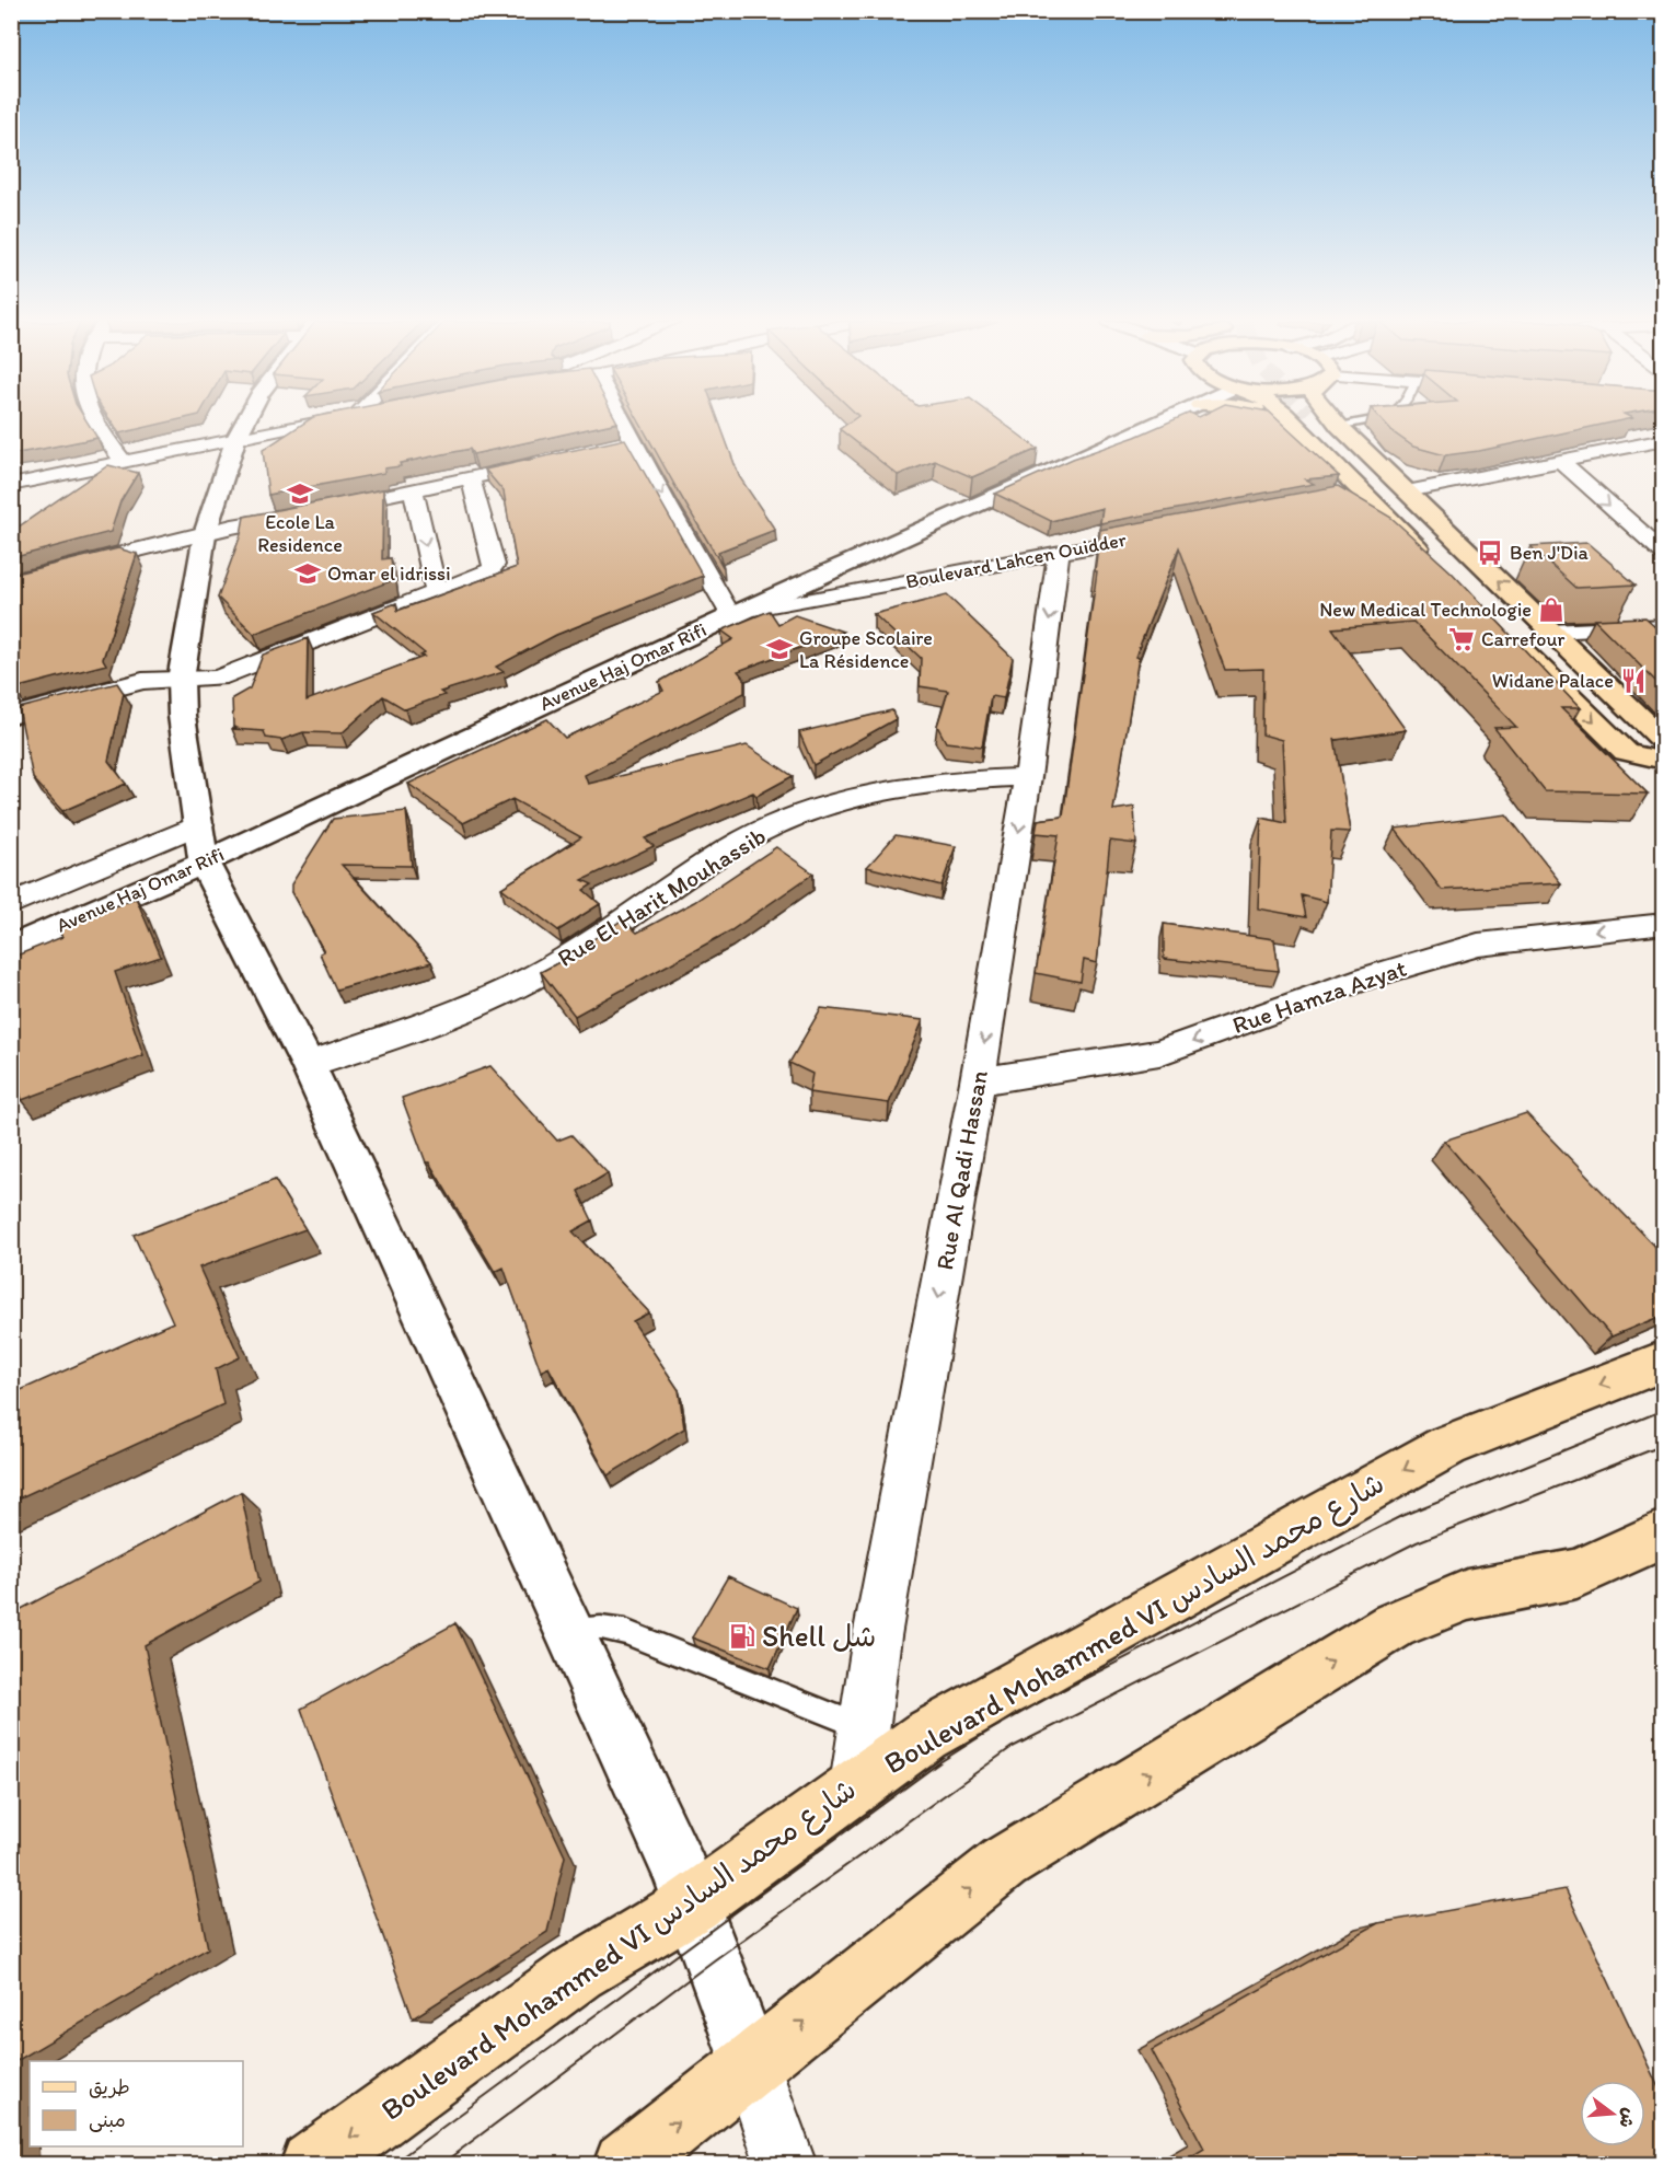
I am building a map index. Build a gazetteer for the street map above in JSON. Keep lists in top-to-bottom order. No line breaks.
{"streets":{"main road":["Boulevard Mohammed VI شارع محمد السادس"],"street":["Boulevard Lahcen Ouidder","Avenue Haj Omar Rifi","Rue El Harit Mouhassib","Rue Hamza Azyat","Rue Al Qadi Hassan"]},"crossings":[["Boulevard Lahcen Ouidder","Avenue Haj Omar Rifi"],["Boulevard Lahcen Ouidder","Rue Al Qadi Hassan"],["Rue El Harit Mouhassib","Rue Al Qadi Hassan"],["Rue Hamza Azyat","Rue Al Qadi Hassan"],["Rue Al Qadi Hassan","Boulevard Mohammed VI شارع محمد السادس"]],"one_way":["Rue Hamza Azyat","Rue Al Qadi Hassan"],"places":{"school or university":["Ecole La Residence","Omar el idrissi","Groupe Scolaire La Résidence"],"bus stop":["Ben J'Dia"],"shop":["New Medical Technologie"],"supermarket":["Carrefour"],"restaurant":["Widane Palace"],"fuel station":["Shell شل"]},"legend":["طريق","مبنى"],"north":"right"}
